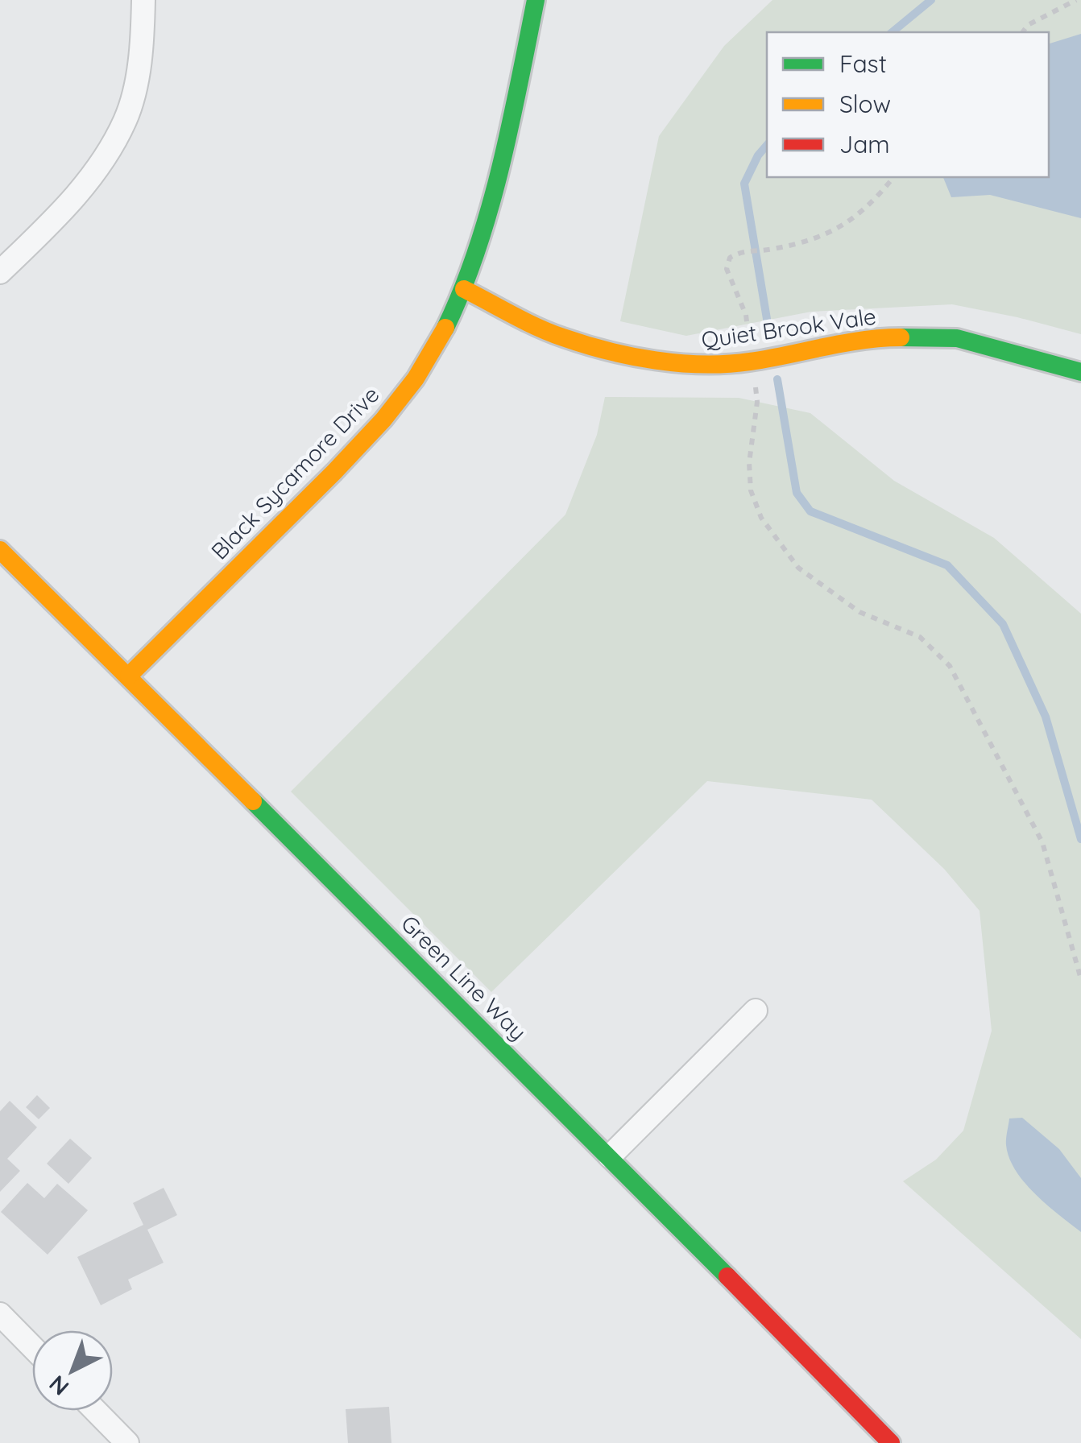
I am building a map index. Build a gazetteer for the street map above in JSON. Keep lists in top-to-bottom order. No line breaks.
{"streets":{"street":["Quiet Brook Vale","Black Sycamore Drive","Green Line Way"]},"crossings":[["Quiet Brook Vale","Black Sycamore Drive"],["Black Sycamore Drive","Green Line Way"]],"legend":["Fast","Slow","Jam"],"north":"bottom left"}
